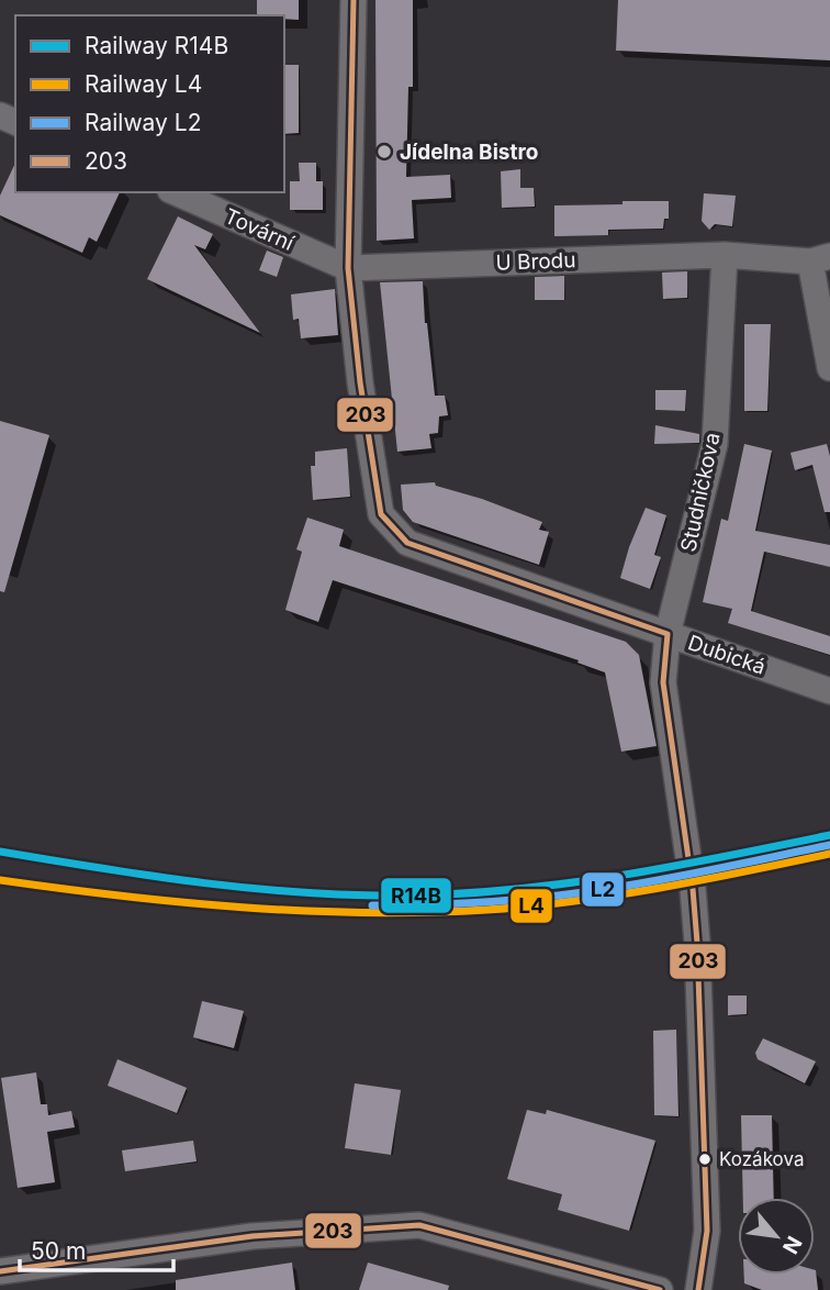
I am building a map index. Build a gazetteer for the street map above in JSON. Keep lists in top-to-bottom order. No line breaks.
{"streets":{"street":["Tovární","U Brodu","Studničkova","Dubická"]},"crossings":[["Tovární","U Brodu"],["Tovární","Dubická"],["U Brodu","Studničkova"],["U Brodu","Dubická"],["Studničkova","Dubická"]],"places":["Jídelna Bistro","Kozákova"],"lines":["transit line 203","rail line R14B","rail line L2","rail line L4"],"legend":["Railway R14B","Railway L4","Railway L2","203"],"scale_bar":"50 m","north":"bottom right"}
